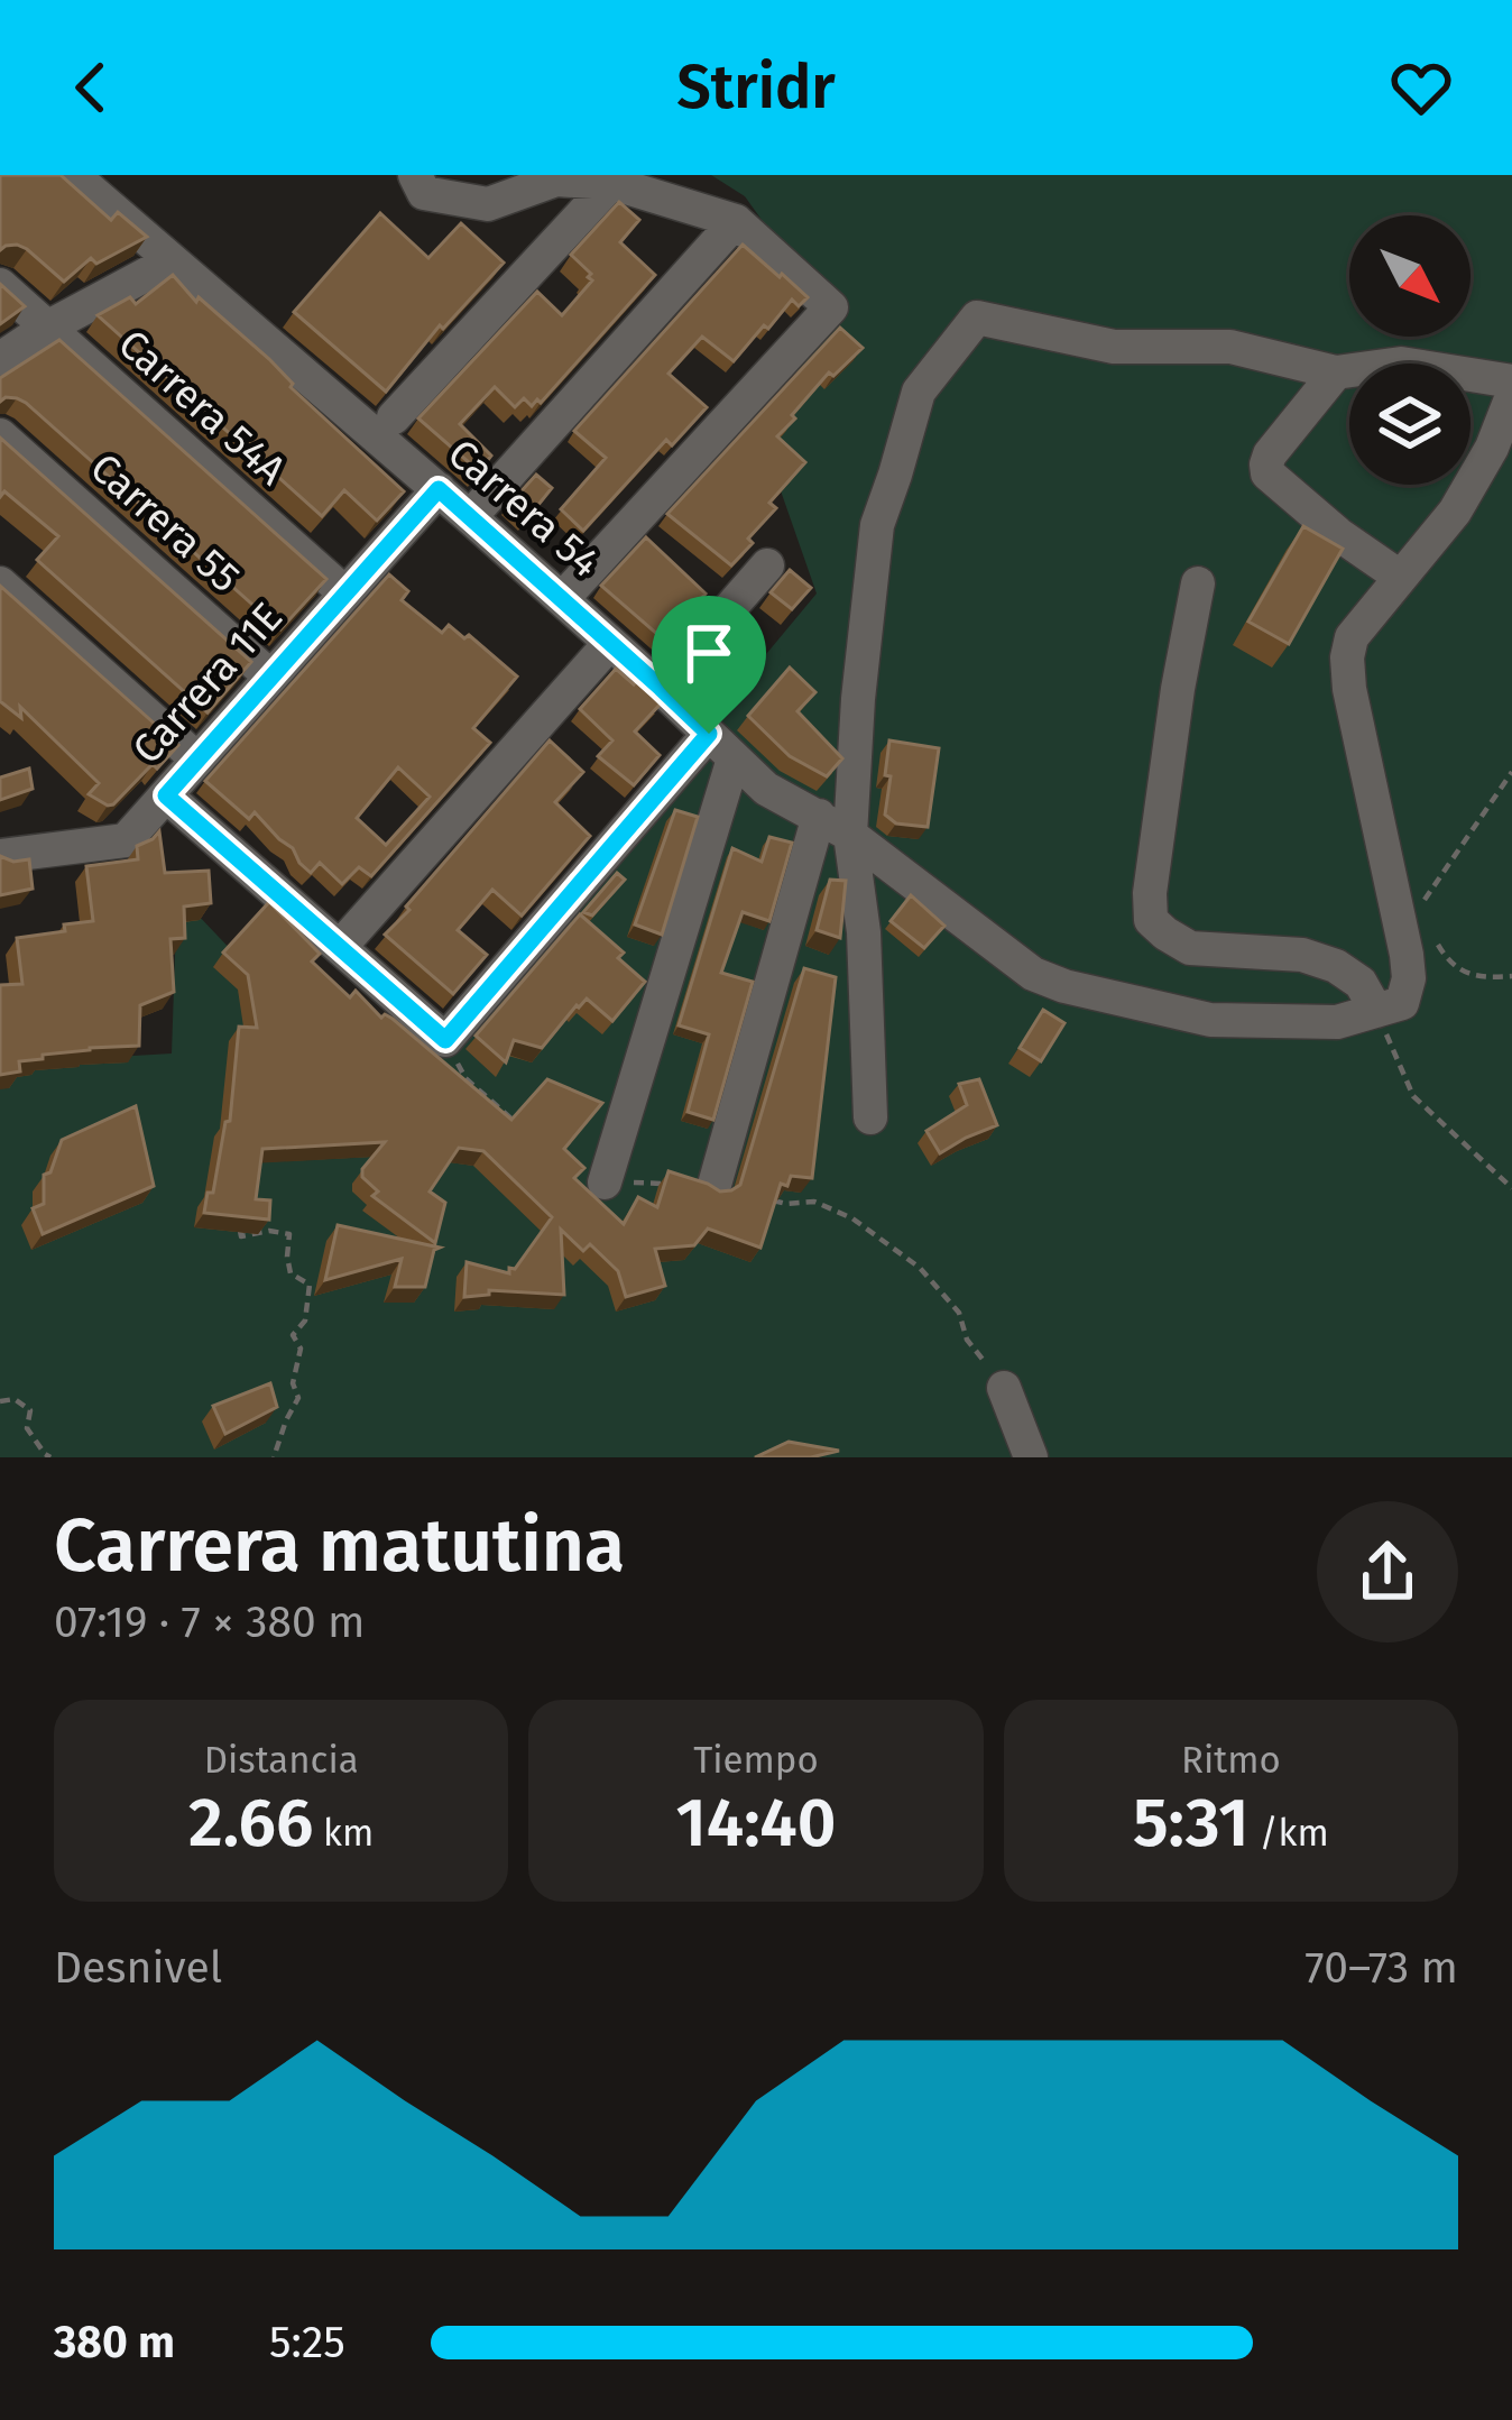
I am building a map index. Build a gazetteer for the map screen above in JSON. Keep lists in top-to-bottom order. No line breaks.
{"streets":{"street":["Carrera 54A","Carrera 54","Carrera 55","Carrera 11E"]},"crossings":[["Carrera 54A","Carrera 11E"],["Carrera 54","Carrera 11E"],["Carrera 55","Carrera 11E"]],"north":"bottom right","page":{"header":"Stridr","heading":["Carrera matutina","07:19 · 7 × 380 m"],"stats":[["Distancia","2.66 km"],["Tiempo","14:40"],["Ritmo","5:31 /km"]],"chart":["Desnivel","70–73 m"],"list":[{"name":"380 m","note":"5:25"}]}}
